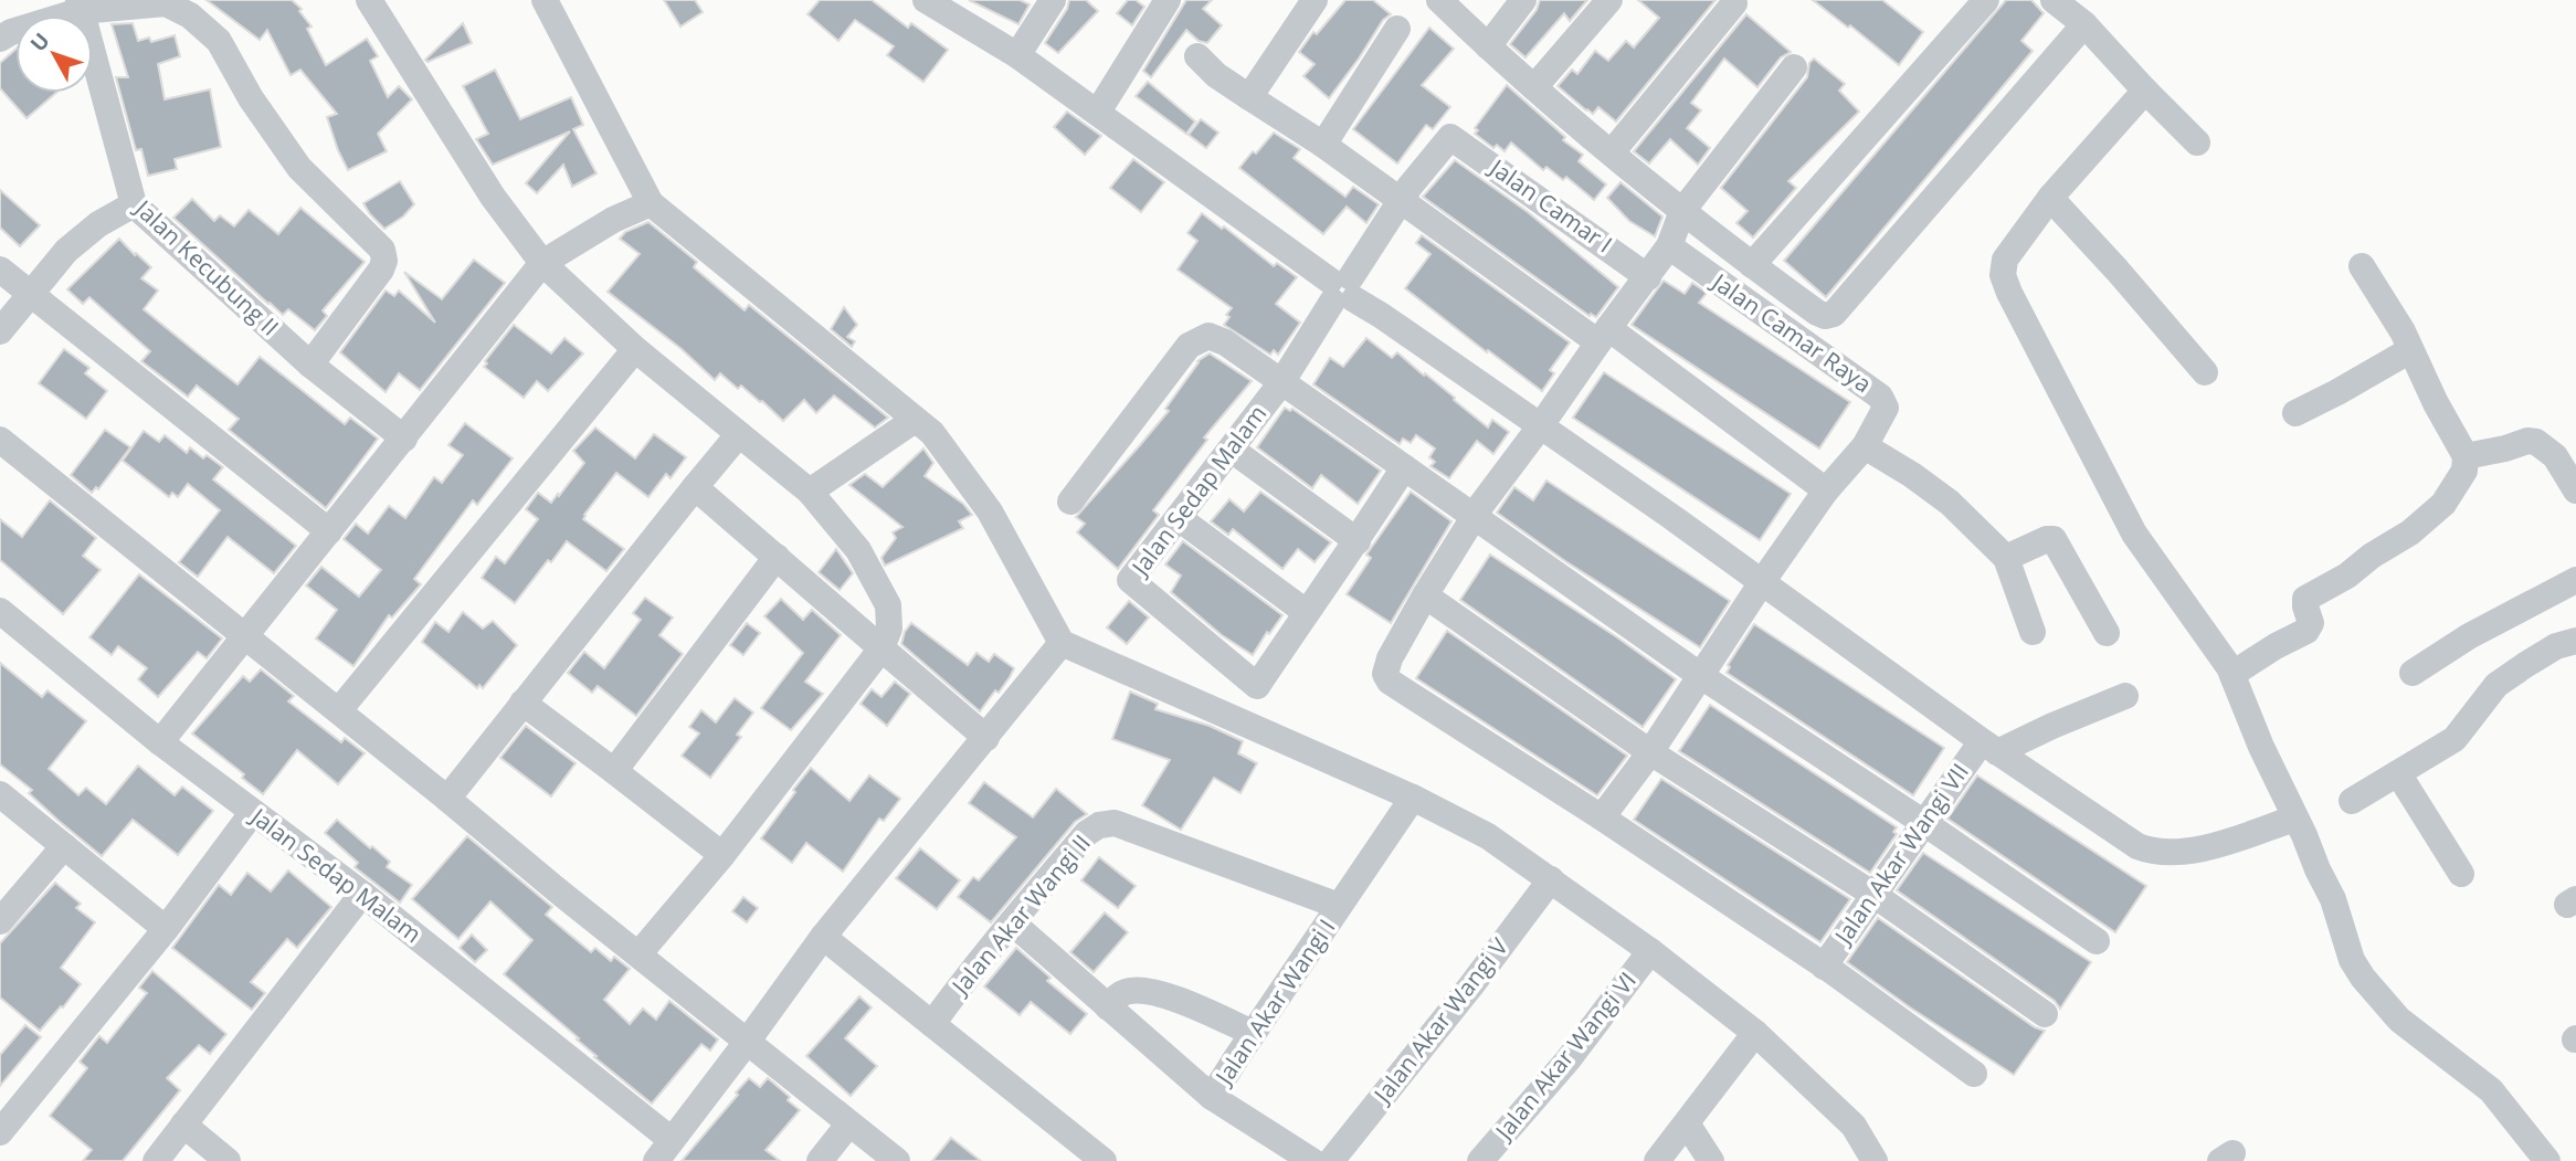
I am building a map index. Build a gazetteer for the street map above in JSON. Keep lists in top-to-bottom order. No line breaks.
{"streets":{"street":["Jalan Camar I","Jalan Kecubung II","Jalan Camar Raya","Jalan Sedap Malam","Jalan Akar Wangi VII","Jalan Akar Wangi II","Jalan Akar Wangi I","Jalan Akar Wangi V","Jalan Akar Wangi VI"]},"crossings":[["Jalan Camar I","Jalan Sedap Malam"],["Jalan Akar Wangi II","Jalan Akar Wangi I"]],"north":"top left"}
